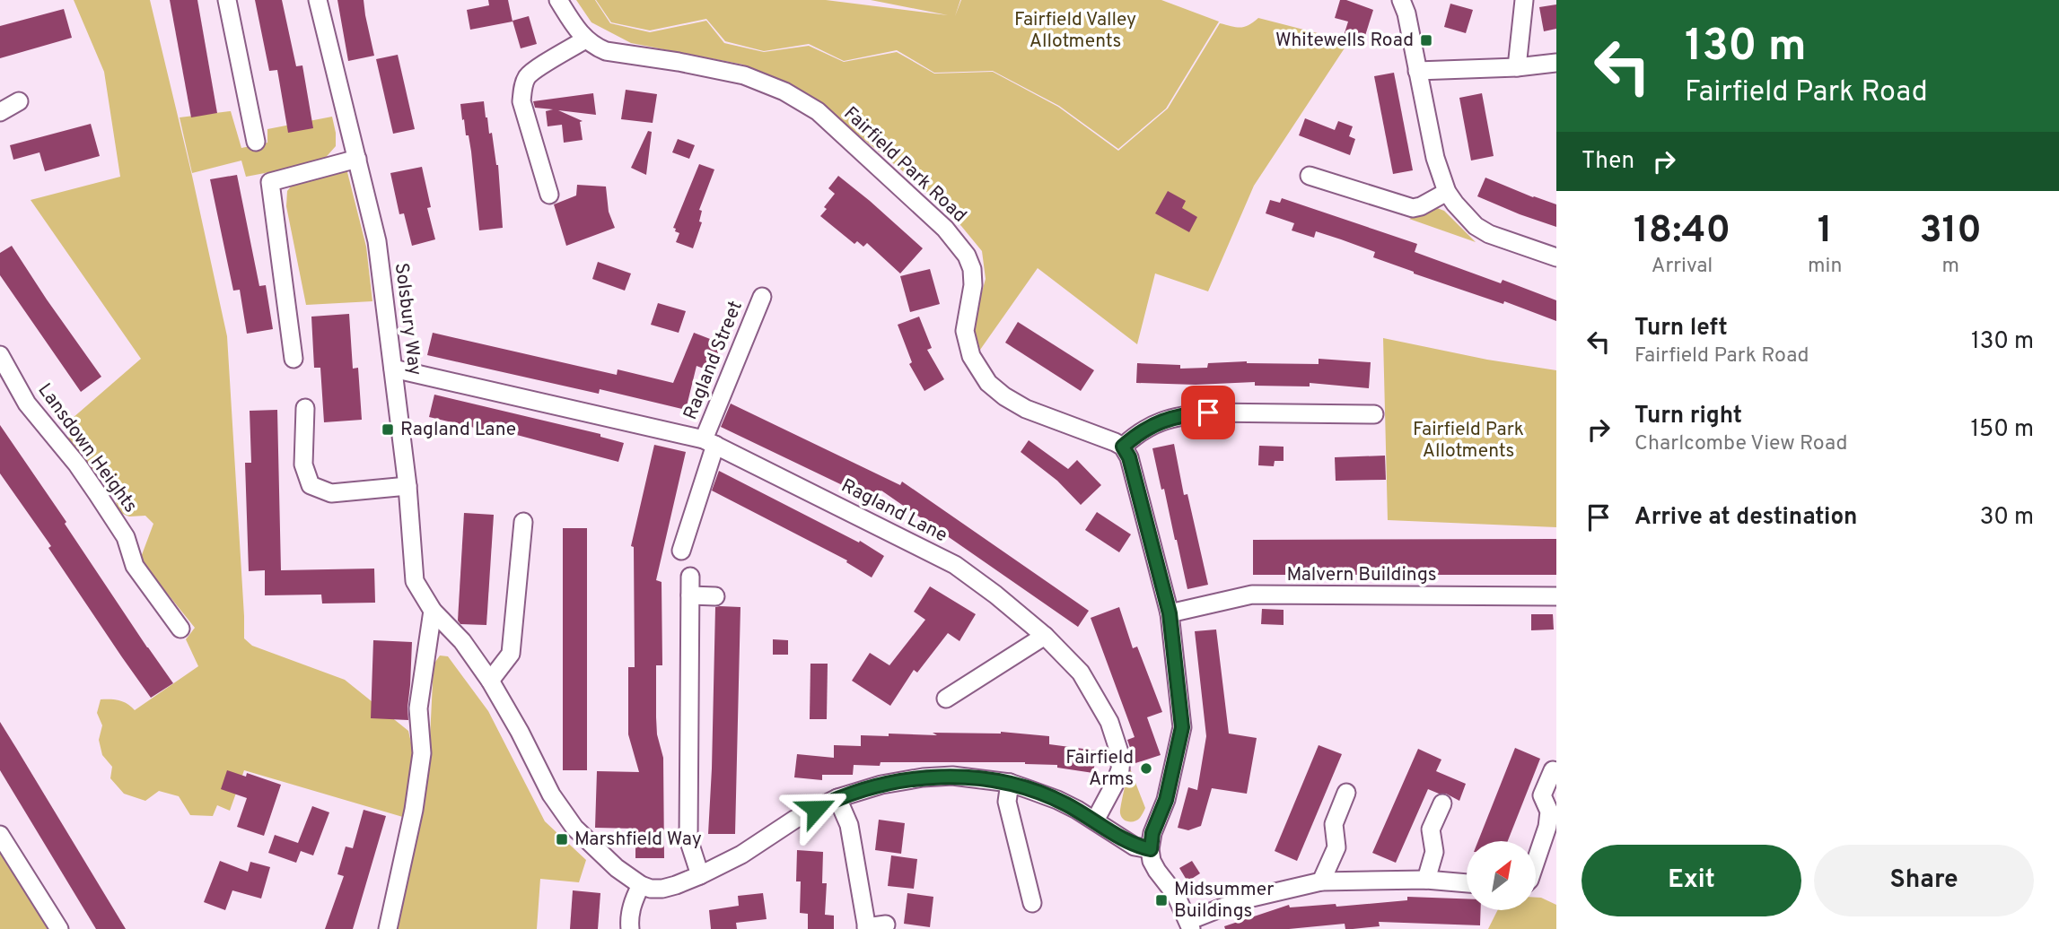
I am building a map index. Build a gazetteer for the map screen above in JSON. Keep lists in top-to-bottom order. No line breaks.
{"streets":{"street":["Fairfield Park Road","Solsbury Way","Ragland Street","Lansdown Heights","Ragland Lane","Malvern Buildings"]},"crossings":[["Solsbury Way","Ragland Lane"],["Ragland Street","Ragland Lane"]],"parks":["Fairfield Valley Allotments","Fairfield Park Allotments"],"places":{"transit":["Whitewells Road","Ragland Lane","Marshfield Way","Midsummer Buildings"],"other":["Fairfield Arms"]},"north":"top right","page":{"turn":["130 m","Fairfield Park Road"],"then":"Then","eta":["18:40","Arrival","1","min","310","m"],"list":[{"name":"Turn left","note":"Fairfield Park Road","value":"130 m"},{"name":"Turn right","note":"Charlcombe View Road","value":"150 m"},{"name":"Arrive at destination","value":"30 m"}],"buttons":["Exit","Share"]}}
